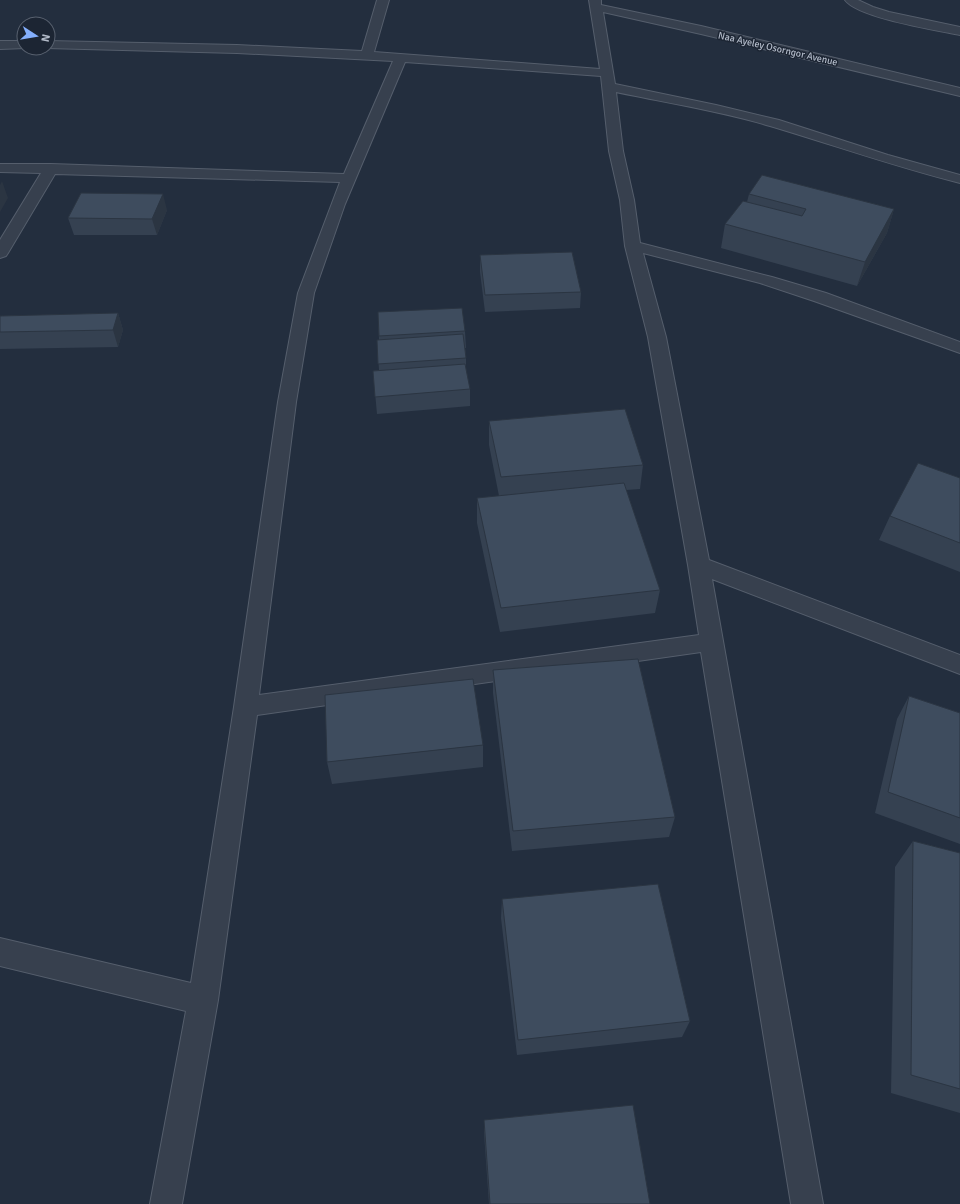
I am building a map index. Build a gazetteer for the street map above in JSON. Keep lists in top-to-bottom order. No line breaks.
{"streets":{"street":["Naa Ayeley Osorngor Avenue"]},"north":"right"}
